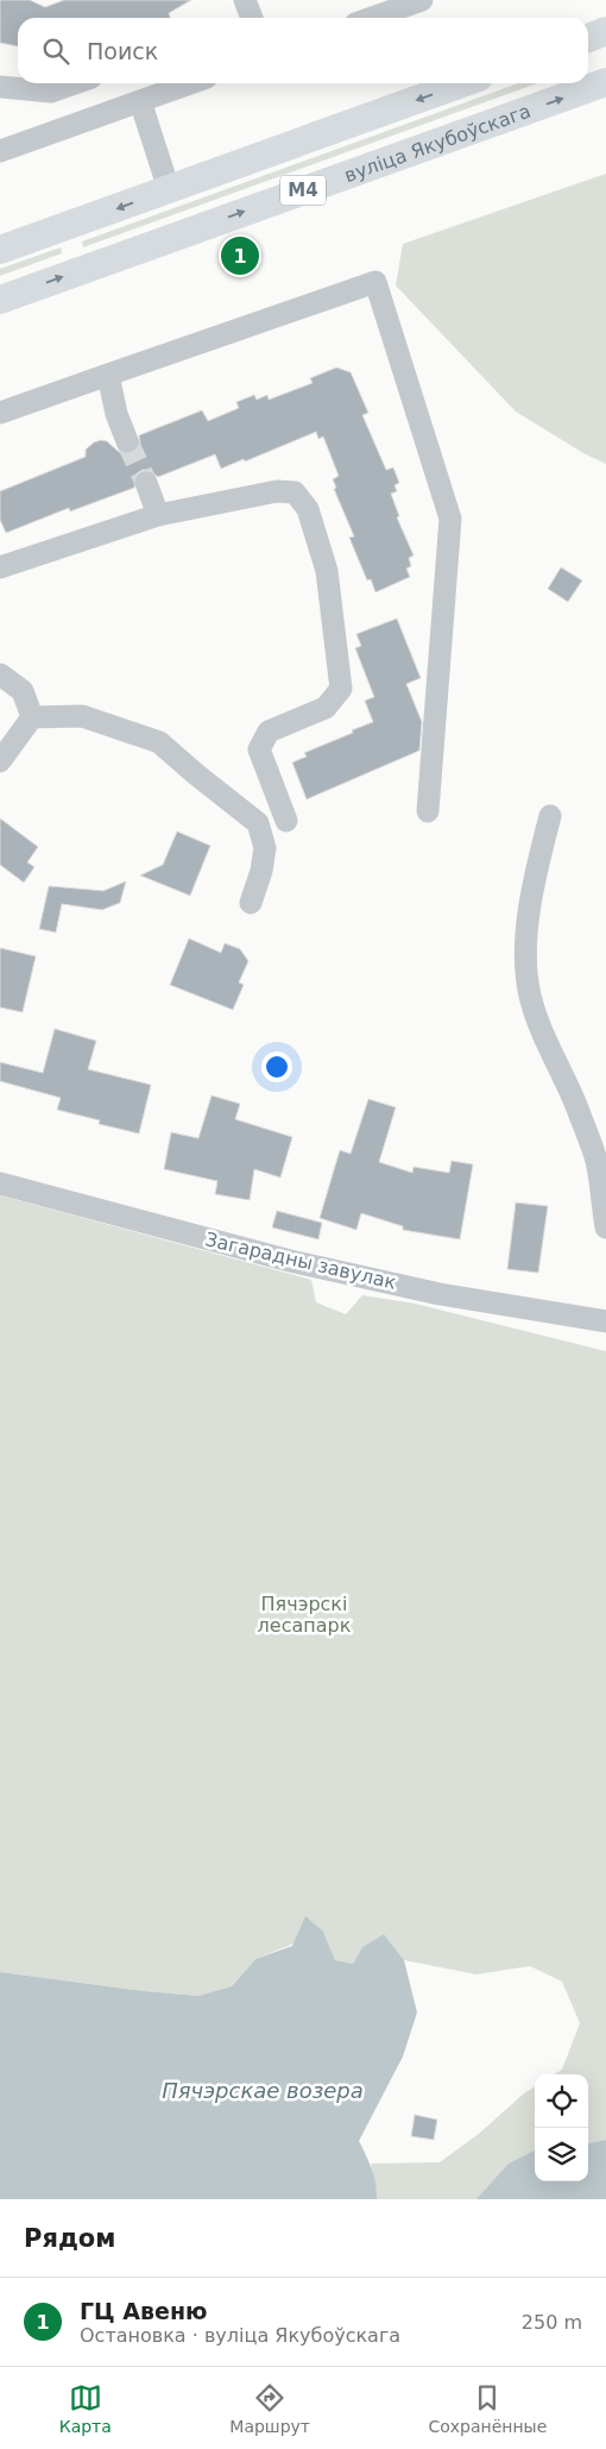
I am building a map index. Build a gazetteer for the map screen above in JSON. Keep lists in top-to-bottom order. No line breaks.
{"streets":{"main road":["вуліца Якубоўскага","М4"],"street":["Загарадны завулак"]},"water":["Пячэрскае возера"],"parks":["Пячэрскі лесапарк"],"page":{"search":"Поиск","pins":"1","heading":"Рядом","list":[{"mark":"1","name":"ГЦ Авеню","note":"Остановка · вуліца Якубоўскага","value":"250 m"}],"nav":["Карта","Маршрут","Сохранённые"]}}
